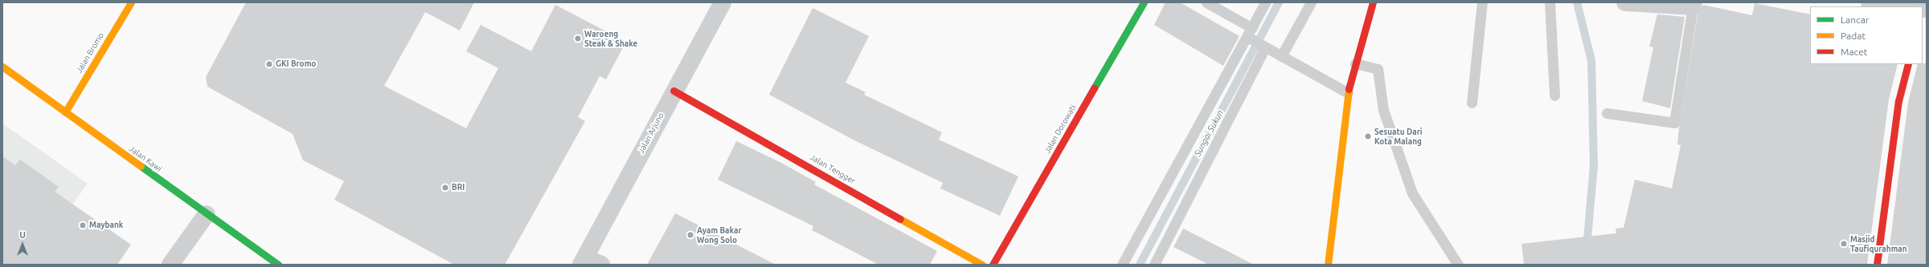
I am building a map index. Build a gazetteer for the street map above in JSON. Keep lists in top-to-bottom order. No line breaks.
{"streets":{"street":["Jalan Bromo","Jalan Dorowati","Jalan Arjuno","Jalan Kawi","Jalan Tengger"]},"crossings":[["Jalan Bromo","Jalan Kawi"],["Jalan Arjuno","Jalan Tengger"]],"water":["Sungai Sukun"],"places":["Waroeng Steak & Shake","GKI Bromo","Sesuatu Dari Kota Malang","BRI","Maybank","Ayam Bakar Wong Solo","Masjid Taufiqurahman"],"legend":["Lancar","Padat","Macet"],"north":"top"}
